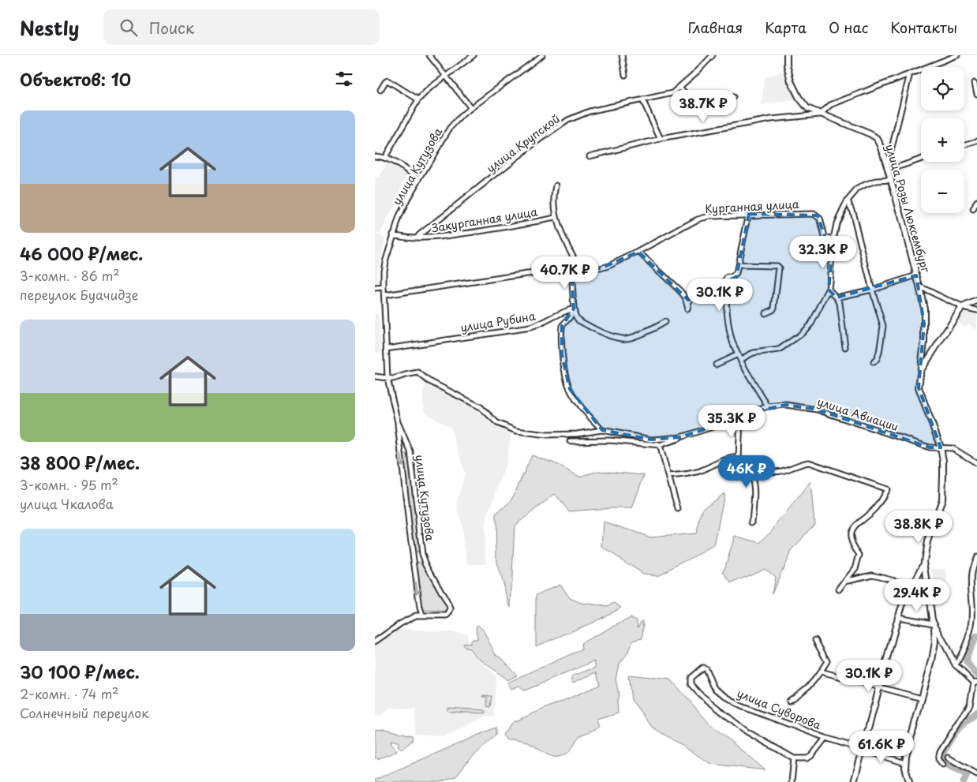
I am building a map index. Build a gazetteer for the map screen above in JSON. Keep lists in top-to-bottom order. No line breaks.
{"streets":{"street":["улица Крупской","улица Кутузова","Курганная улица","улица Розы Люксембург","Закурганная улица","улица Рубина","улица Авиации","улица Суворова"]},"crossings":[["улица Крупской","Закурганная улица"],["улица Кутузова","Курганная улица"],["улица Кутузова","Закурганная улица"],["улица Кутузова","улица Рубина"],["улица Кутузова","улица Авиации"],["улица Розы Люксембург","улица Авиации"]],"page":{"header":"Nestly","search":"Поиск","nav":["Главная","Карта","О нас","Контакты"],"heading":"Объектов: 10","map_buttons":["+","−"],"price":["38.7K ₽","32.3K ₽","40.7K ₽","30.1K ₽","35.3K ₽","46K ₽","38.8K ₽","29.4K ₽","30.1K ₽","61.6K ₽"],"list":[{"name":"46 000 ₽/мес.","note":"3-комн. · 86 m² · переулок Буачидзе"},{"name":"38 800 ₽/мес.","note":"3-комн. · 95 m² · улица Чкалова"},{"name":"30 100 ₽/мес.","note":"2-комн. · 74 m² · Солнечный переулок"}]}}
